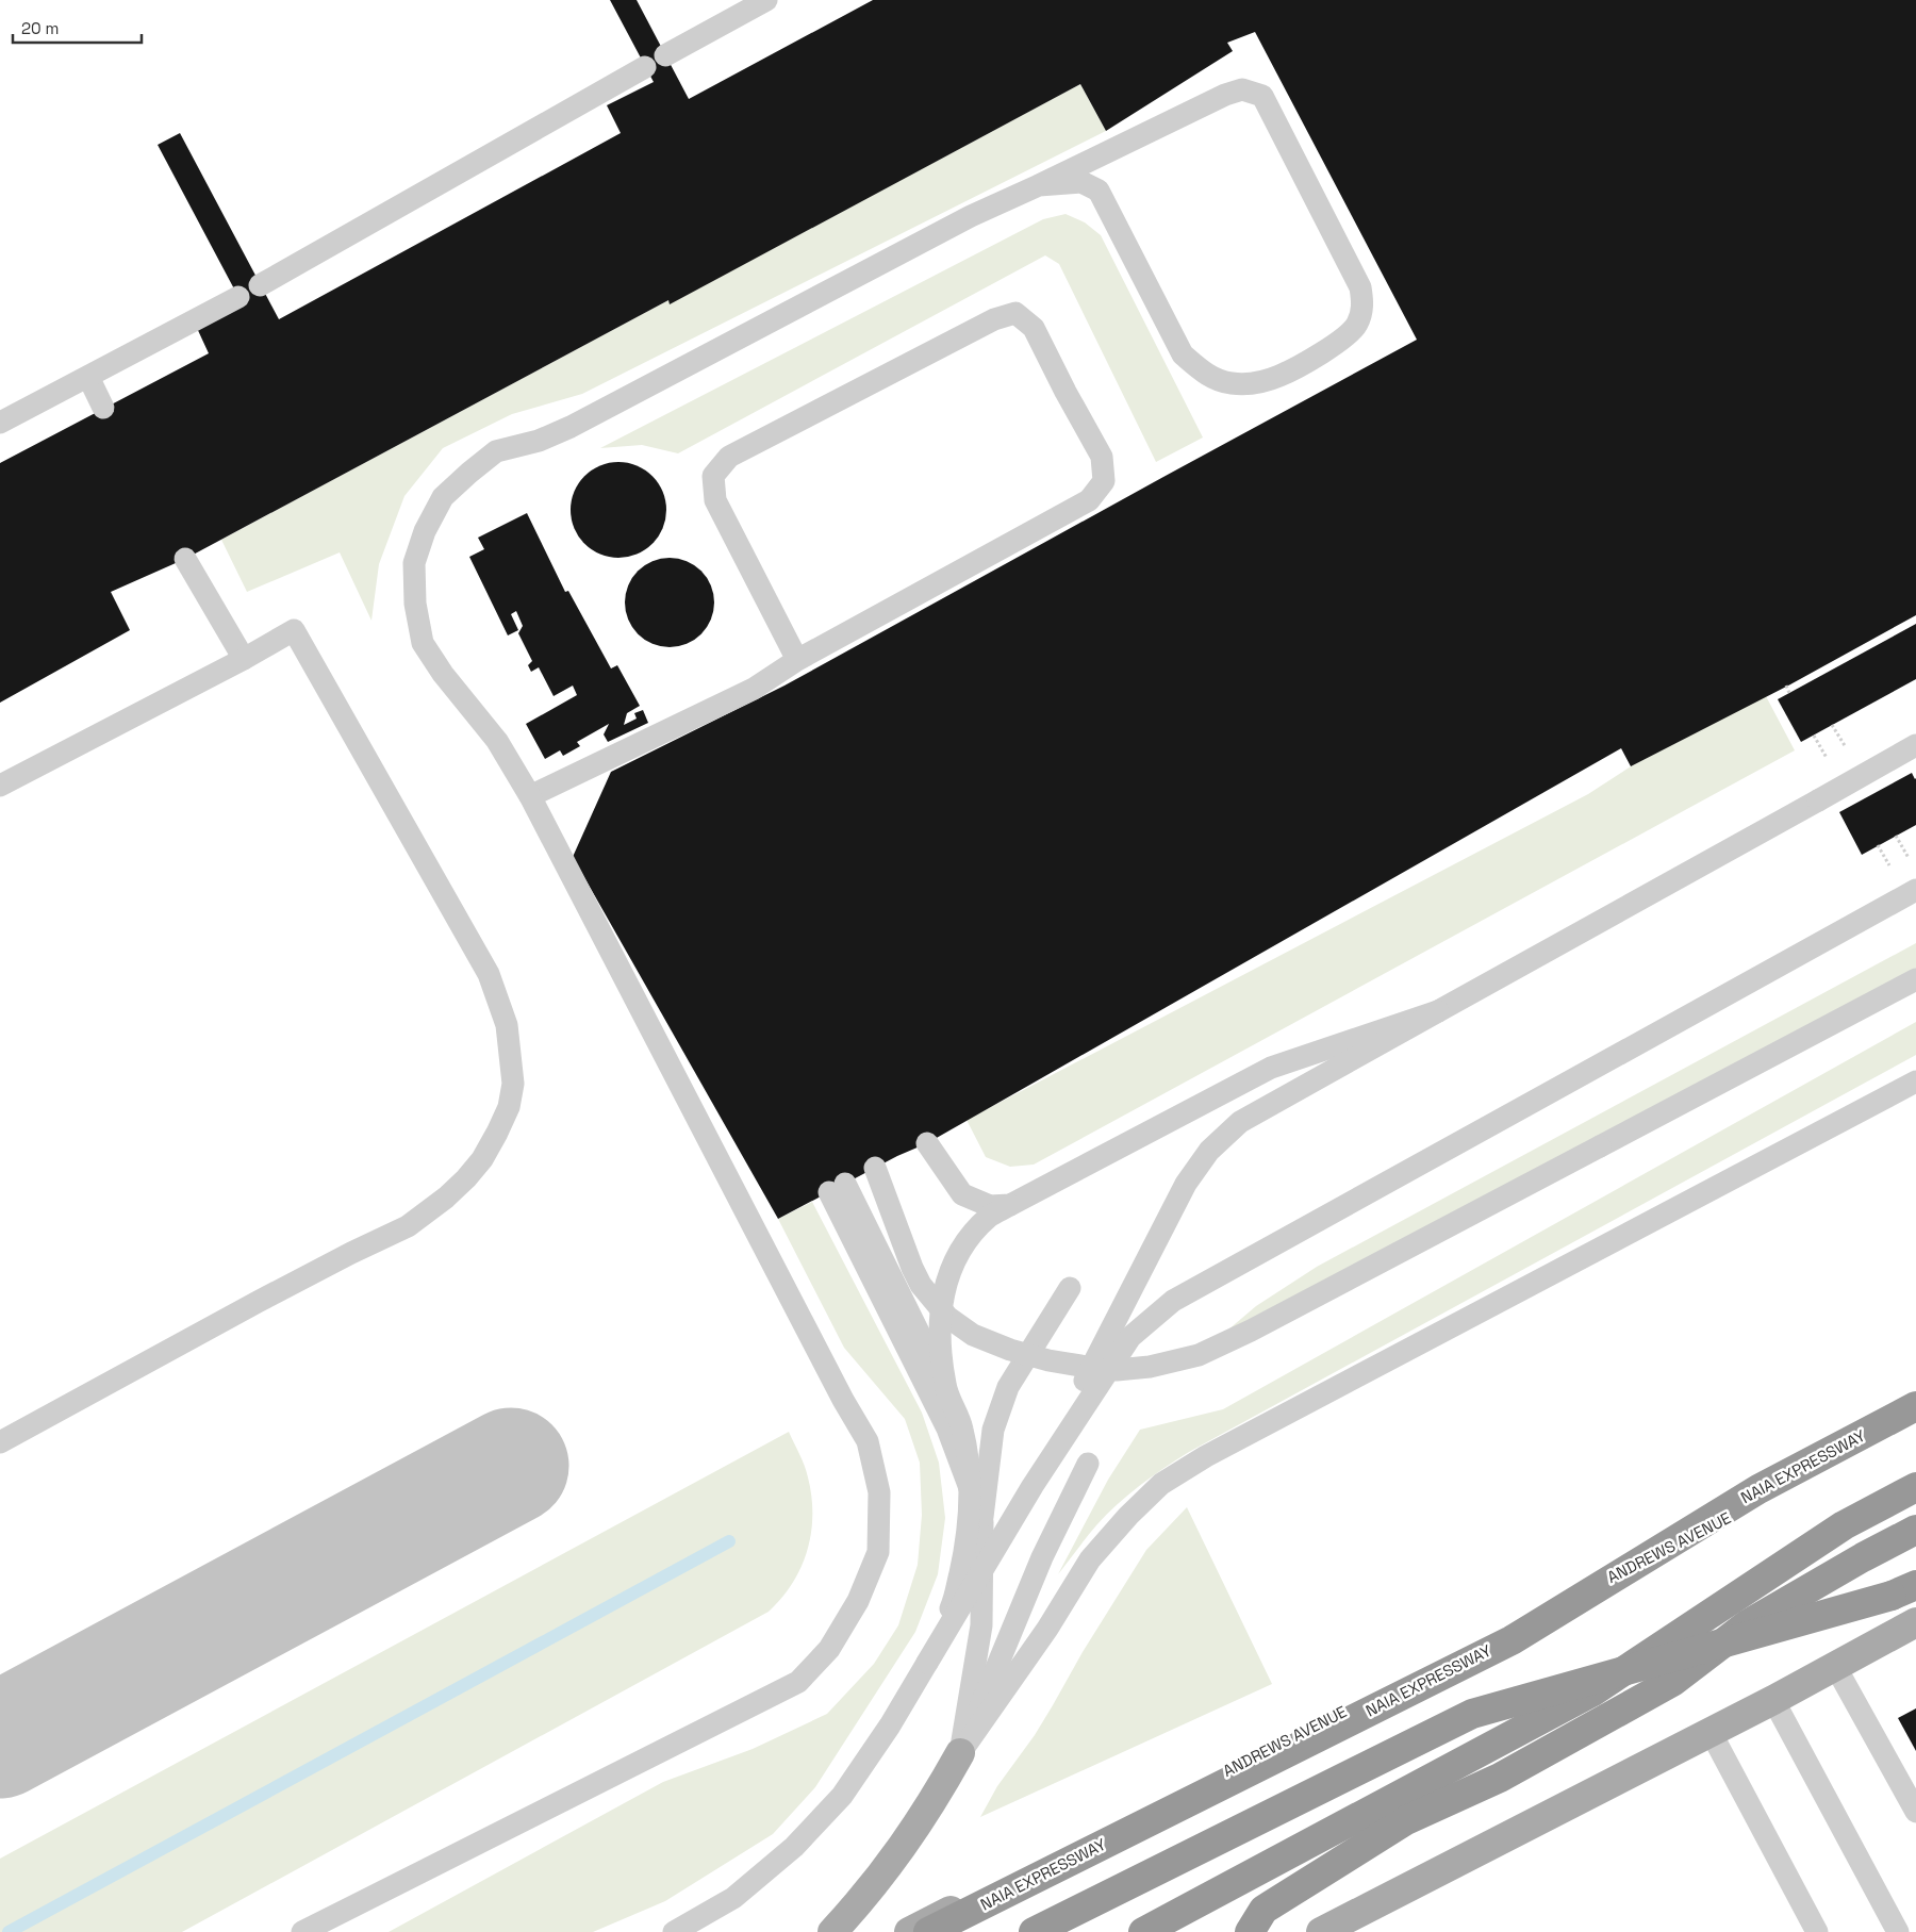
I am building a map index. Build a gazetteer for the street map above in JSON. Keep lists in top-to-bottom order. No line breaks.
{"streets":{"highway":["NAIA EXPRESSWAY"],"main road":["ANDREWS AVENUE"]},"scale_bar":"20 m"}
